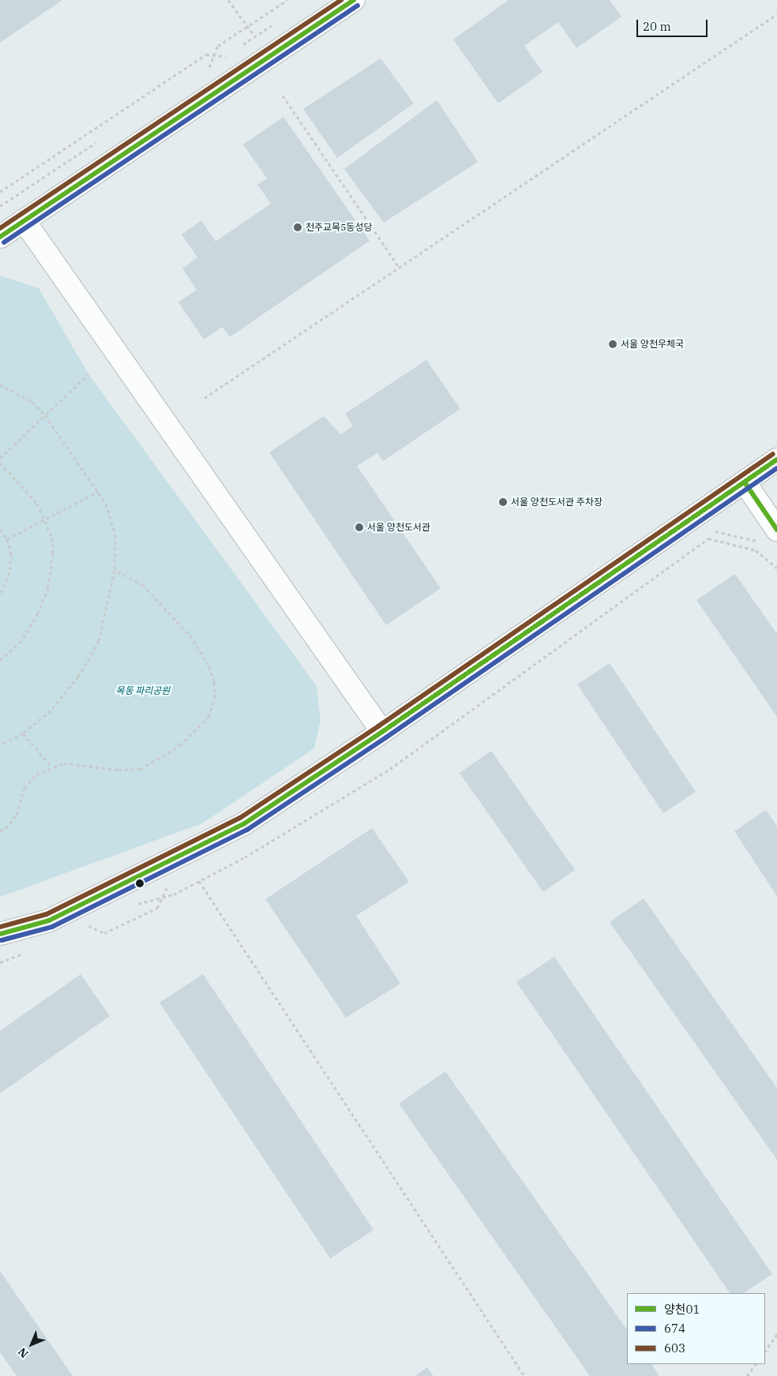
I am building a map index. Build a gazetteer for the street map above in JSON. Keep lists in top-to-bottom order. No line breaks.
{"parks":["목동 파리공원"],"places":["천주교목5동성당","서울 양천우체국","서울 양천도서관 주차장","서울 양천도서관"],"lines":["transit line 양천01","transit line 603","transit line 674"],"legend":["양천01","674","603"],"scale_bar":"20 m","north":"bottom left"}
